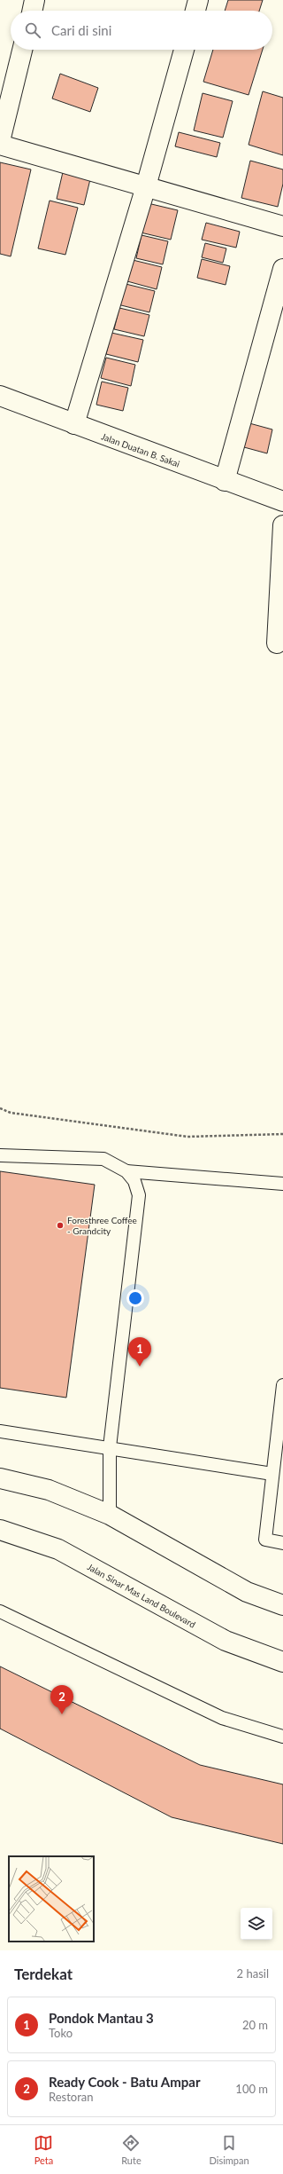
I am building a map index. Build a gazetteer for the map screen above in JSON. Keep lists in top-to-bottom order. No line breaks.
{"streets":{"street":["Jalan Duatan B. Sakai","Jalan Sinar Mas Land Boulevard"]},"places":["Foresthree Coffee - Grandcity"],"page":{"search":"Cari di sini","pins":["1","2"],"heading":["Terdekat","2 hasil"],"list":[{"mark":"1","name":"Pondok Mantau 3","note":"Toko","value":"20 m"},{"mark":"2","name":"Ready Cook - Batu Ampar","note":"Restoran","value":"100 m"}],"nav":["Peta","Rute","Disimpan"]}}
